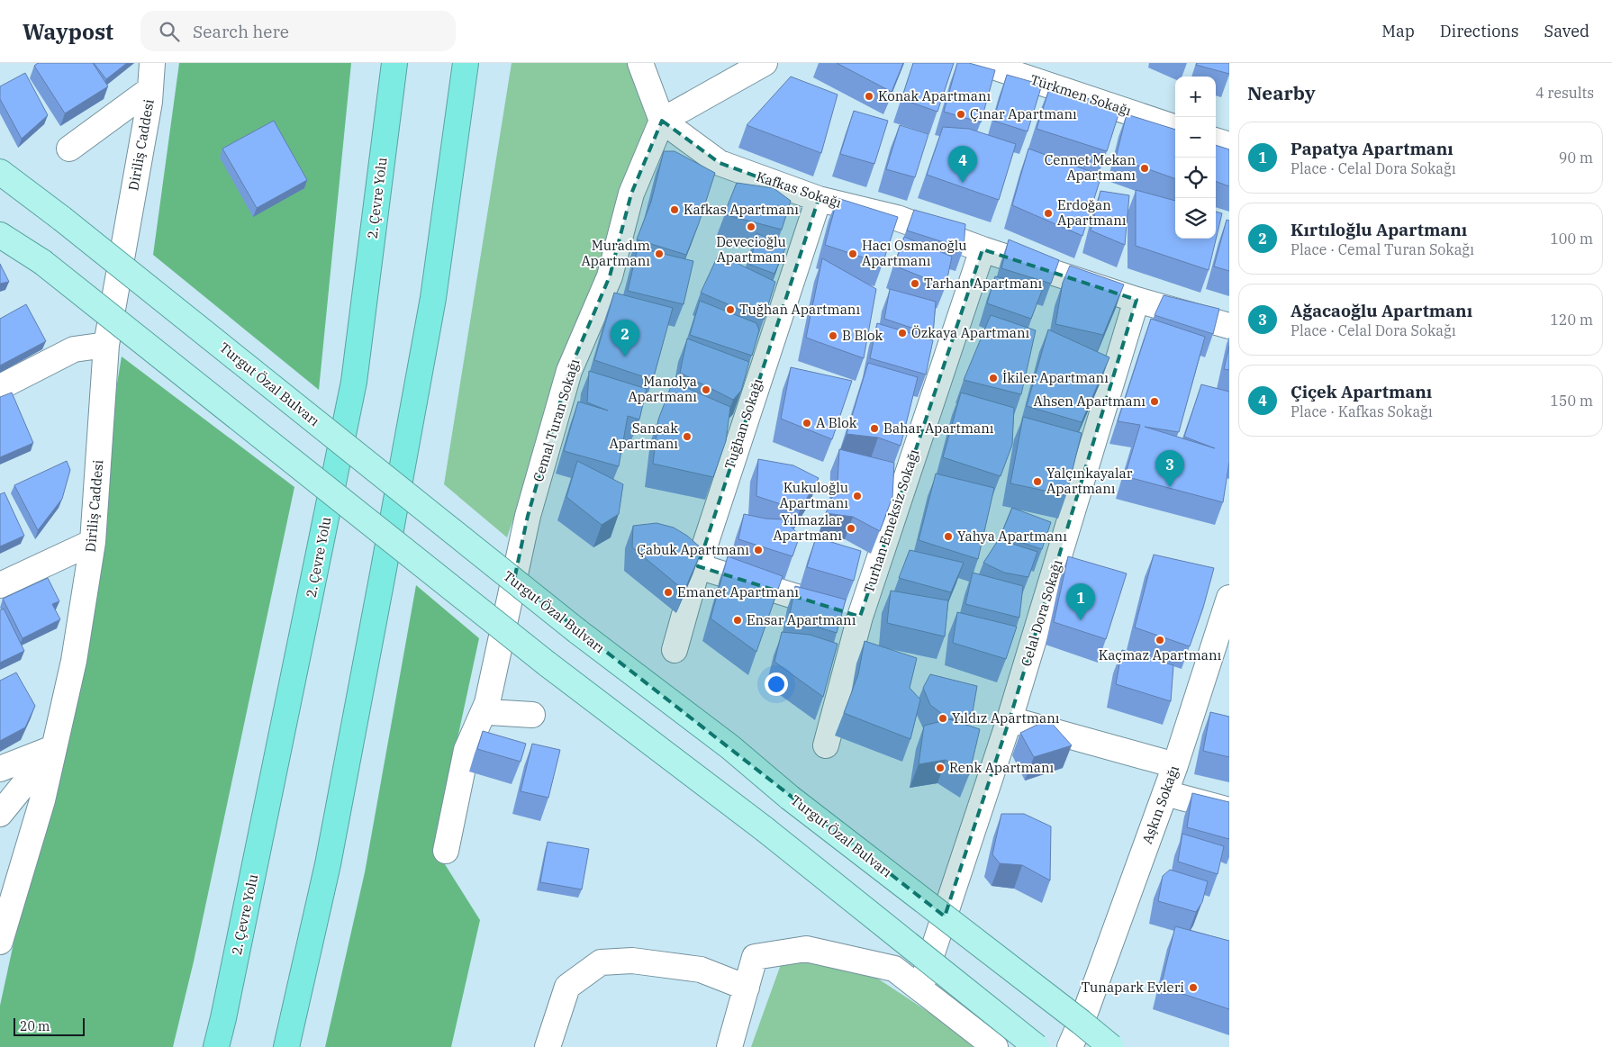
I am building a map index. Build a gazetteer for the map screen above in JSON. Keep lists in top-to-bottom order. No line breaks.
{"streets":{"highway":["2. Çevre Yolu"],"main road":["Turgut Özal Bulvarı"],"street":["Türkmen Sokağı","Diriliş Caddesi","Kafkas Sokağı","Cemal Turan Sokağı","Tuğhan Sokağı","Turhan Emeksiz Sokağı","Celal Dora Sokağı","Aşkın Sokağı"]},"crossings":[["Kafkas Sokağı","Cemal Turan Sokağı"],["Kafkas Sokağı","Tuğhan Sokağı"],["Kafkas Sokağı","Turhan Emeksiz Sokağı"],["Kafkas Sokağı","Celal Dora Sokağı"]],"places":["Konak Apartmanı","Çınar Apartmanı","Cennet Mekan Apartmanı","Kafkas Apartmanı","Erdoğan Apartmanı","Devecioğlu Apartmanı","Muradım Apartmanı","Hacı Osmanoğlu Apartmanı","Tarhan Apartmanı","Tuğhan Apartmanı","Özkaya Apartmanı","B Blok","İkiler Apartmanı","Manolya Apartmanı","Ahsen Apartmanı","A Blok","Bahar Apartmanı","Sancak Apartmanı","Yalçınkayalar Apartmanı","Kukuloğlu Apartmanı","Yılmazlar Apartmanı","Yahya Apartmanı","Çabuk Apartmanı","Emanet Apartmanı","Ensar Apartmanı","Kaçmaz Apartmanı","Yıldız Apartmanı","Renk Apartmanı","Tunapark Evleri"],"scale_bar":"20 m","page":{"header":"Waypost","search":"Search here","nav":["Map","Directions","Saved"],"heading":["Nearby","4 results"],"map_buttons":["+","−"],"list":[{"mark":"1","name":"Papatya Apartmanı","note":"Place · Celal Dora Sokağı","value":"90 m"},{"mark":"2","name":"Kırtıloğlu Apartmanı","note":"Place · Cemal Turan Sokağı","value":"100 m"},{"mark":"3","name":"Ağacaoğlu Apartmanı","note":"Place · Celal Dora Sokağı","value":"120 m"},{"mark":"4","name":"Çiçek Apartmanı","note":"Place · Kafkas Sokağı","value":"150 m"}],"pins":["4","2","3","1"],"scale":"20 m"}}
